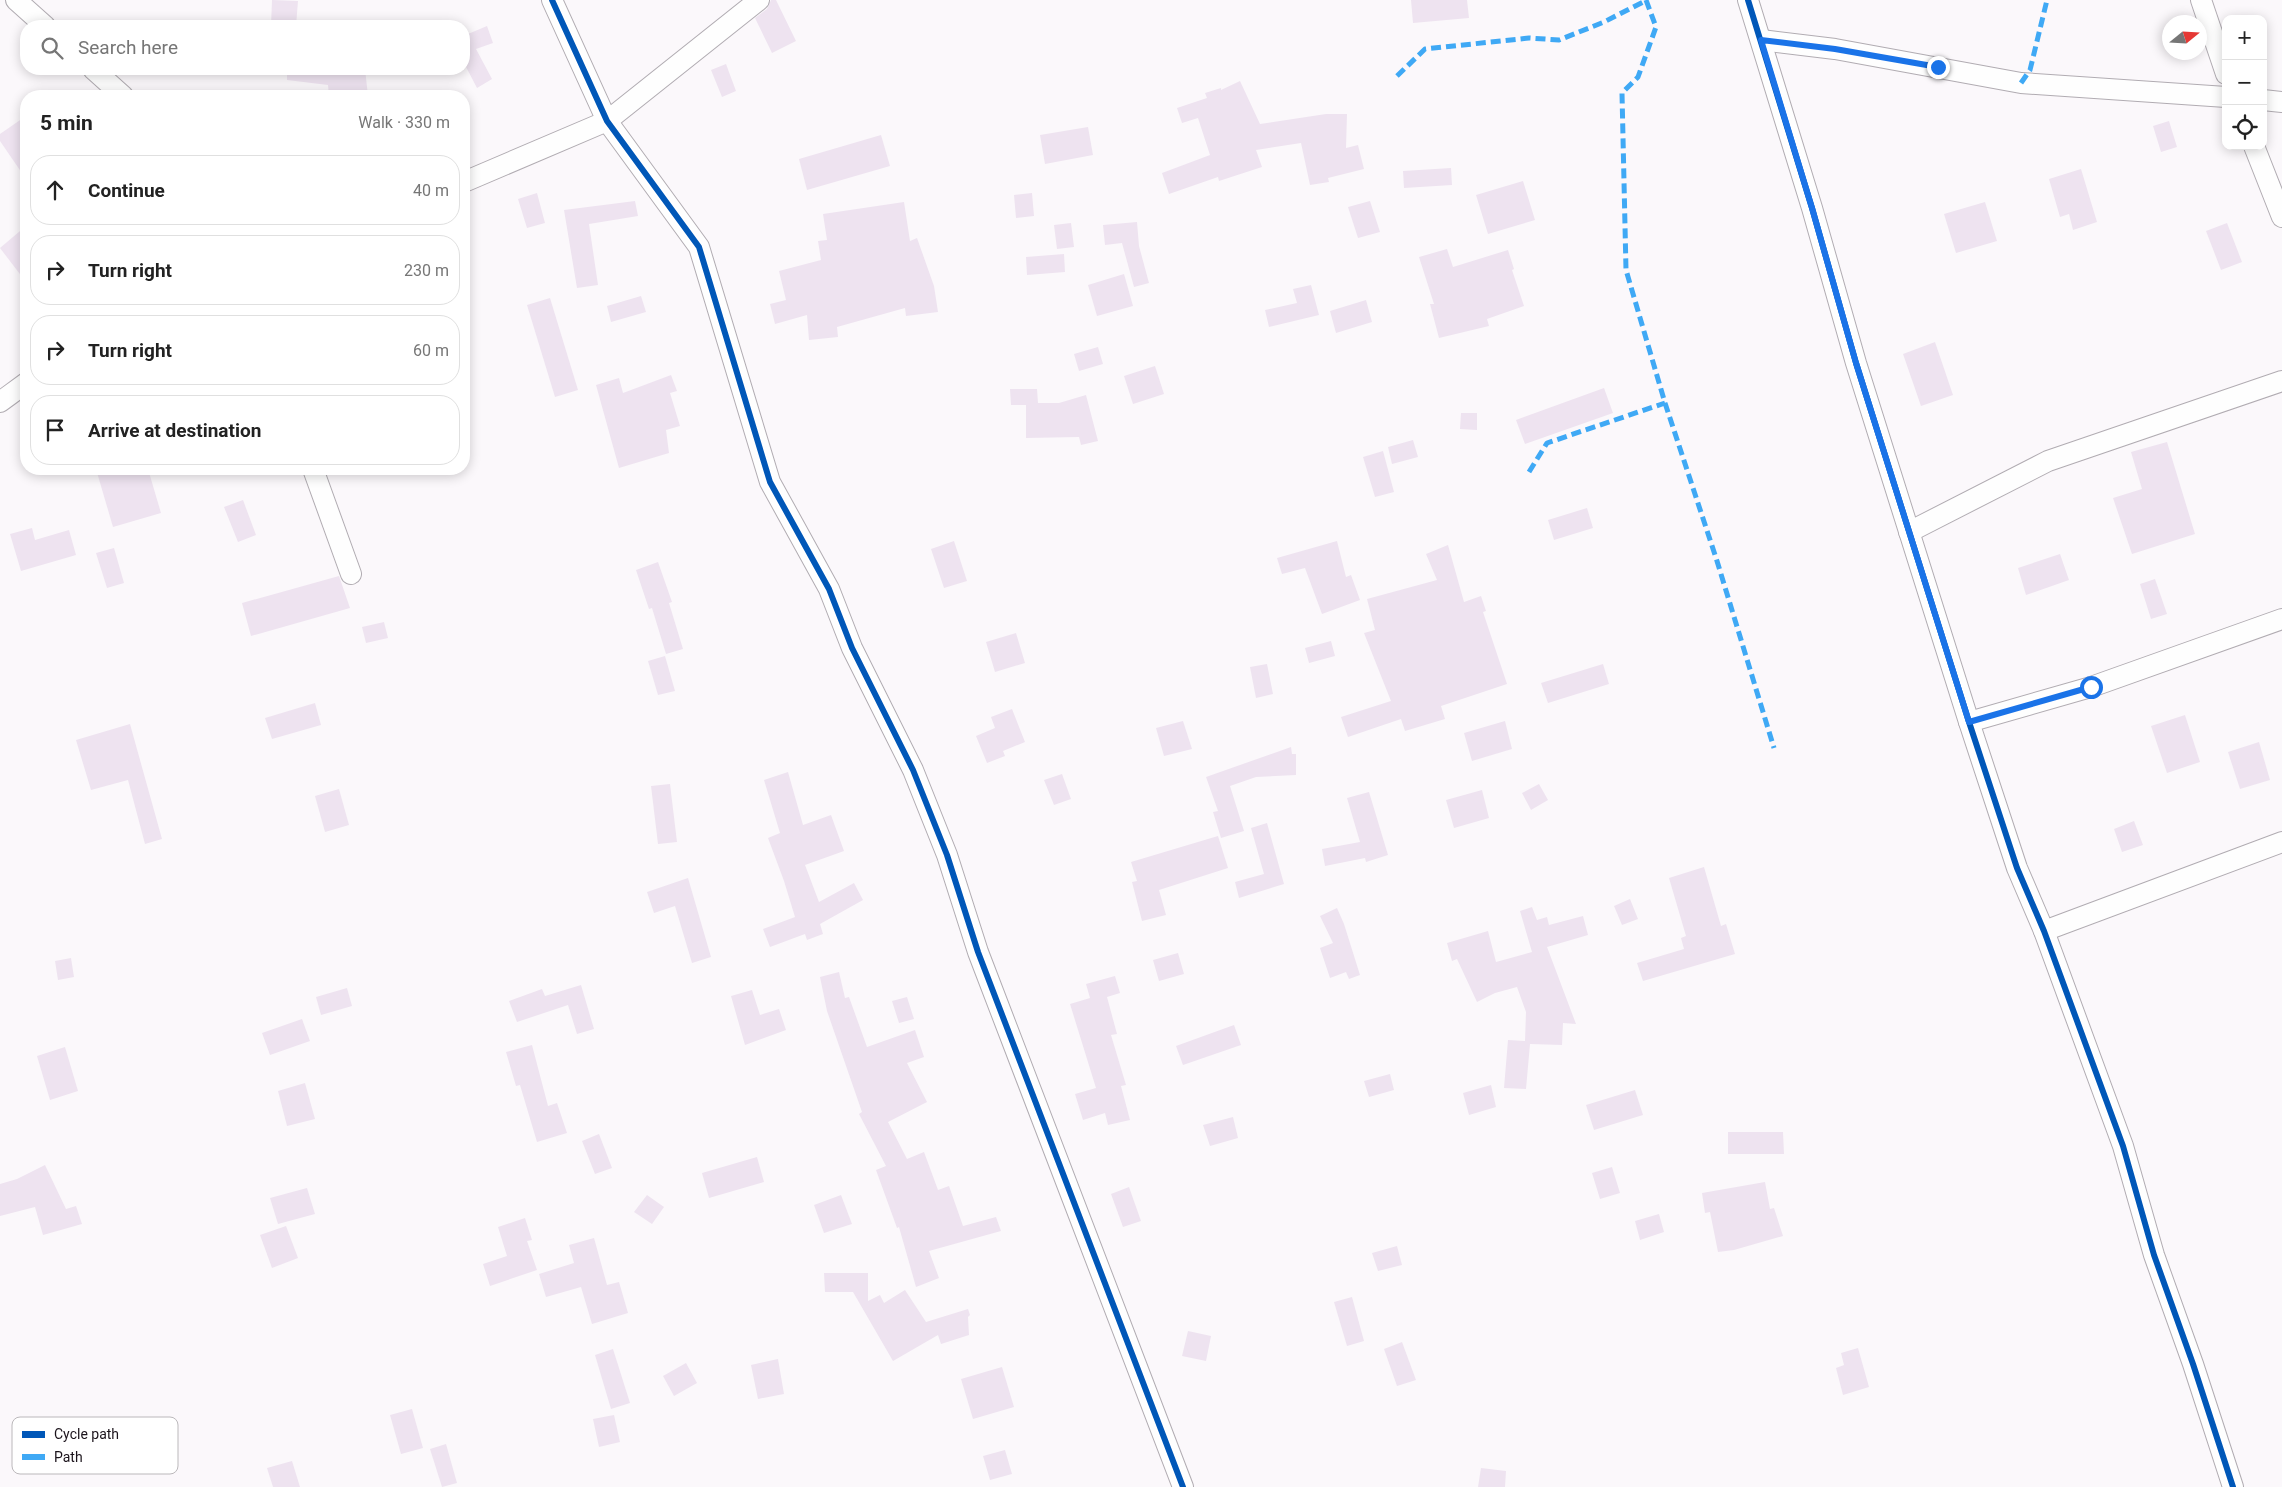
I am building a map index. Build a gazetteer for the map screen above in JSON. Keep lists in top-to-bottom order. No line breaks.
{"legend":["Cycle path","Path"],"north":"right","page":{"map_buttons":["+","−"],"search":"Search here","heading":["5 min","Walk · 330 m"],"list":[["Continue","40 m"],["Turn right","230 m"],["Turn right","60 m"],"Arrive at destination"]}}
